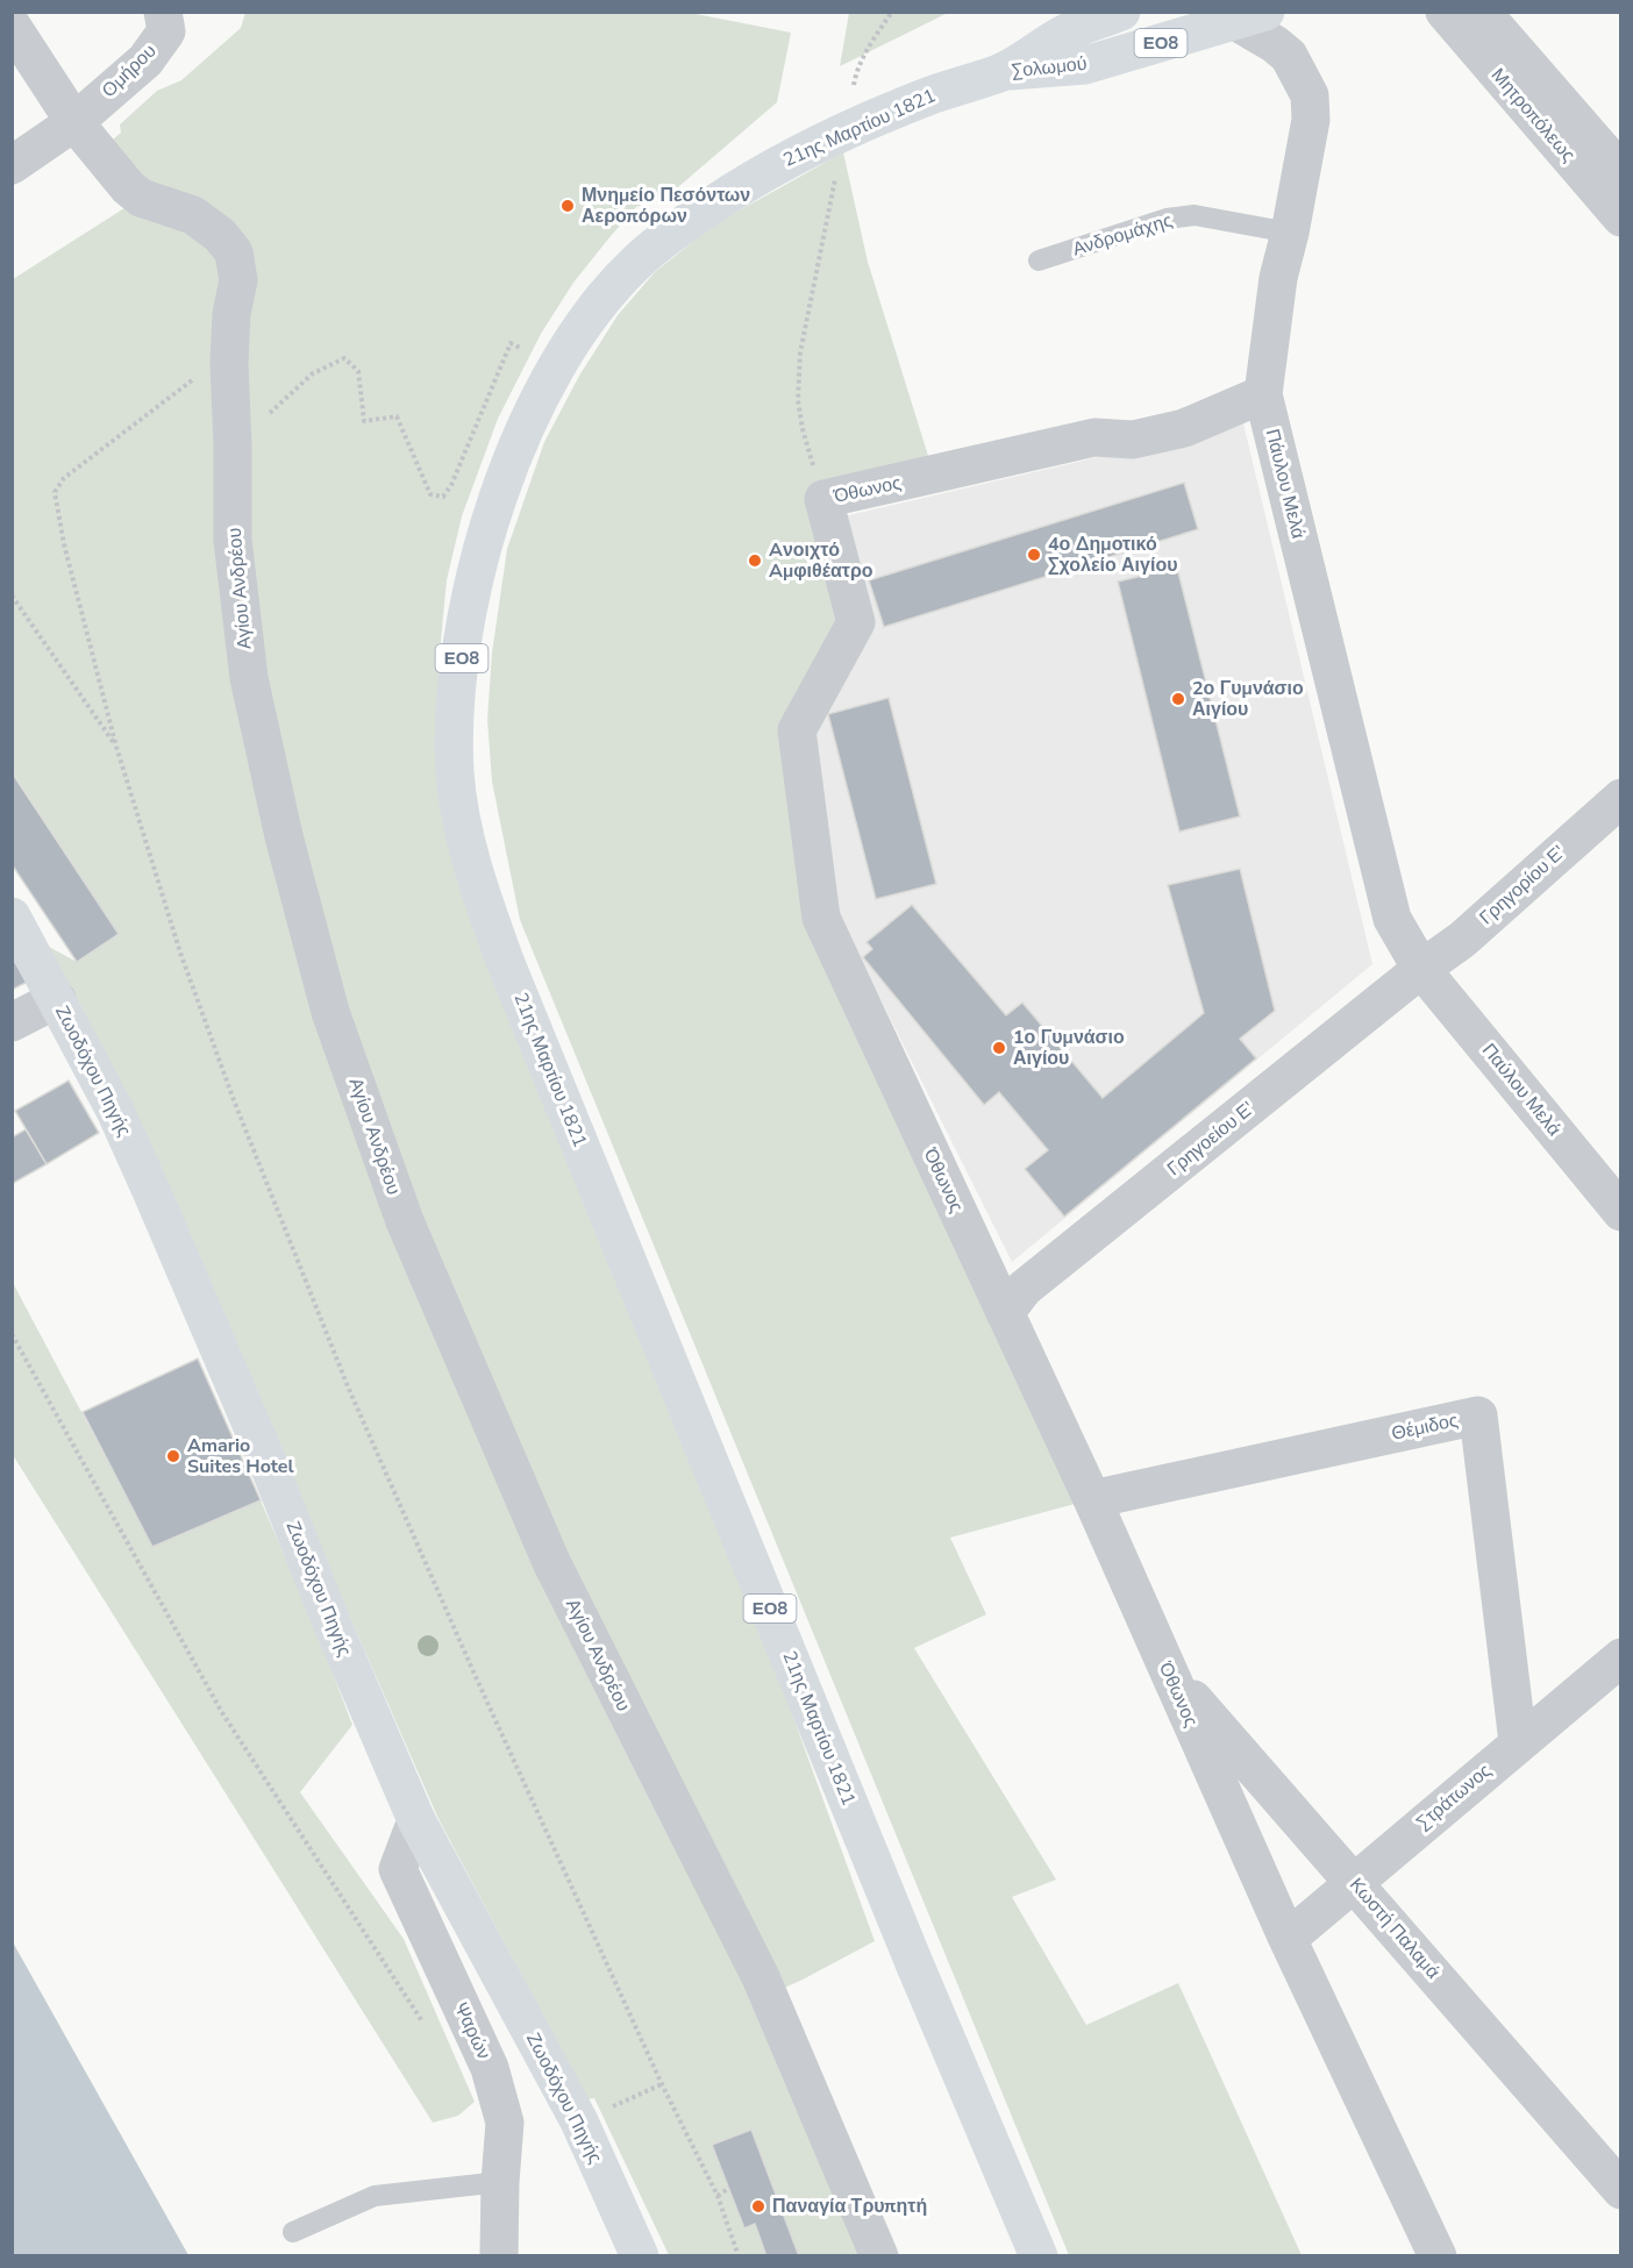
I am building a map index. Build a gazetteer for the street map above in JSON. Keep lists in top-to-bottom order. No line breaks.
{"streets":{"main road":["ΕΟ8","Σολωμού","21ης Μαρτίου 1821","Ζωοδόχου Πηγής"],"street":["Ομήρου","Μητροπόλεως","Πάυλου Μελά","Όθωνος","Αγίου Ανδρέου","Γρηγορίου Ε'","Παύλου Μελά","Γρηγοείου Ε'","Θέμιδος","Στράτωνος","Κωστή Παλαμά","Ψαρών"],"lane":["Ανδρομάχης"]},"crossings":[["Σολωμού","21ης Μαρτίου 1821"],["Σολωμού","Πάυλου Μελά"],["Ομήρου","Αγίου Ανδρέου"],["Ανδρομάχης","Πάυλου Μελά"],["Πάυλου Μελά","Όθωνος"],["Πάυλου Μελά","Γρηγορίου Ε'"],["Πάυλου Μελά","Παύλου Μελά"],["Πάυλου Μελά","Γρηγοείου Ε'"],["Όθωνος","Γρηγοείου Ε'"],["Όθωνος","Θέμιδος"],["Όθωνος","Στράτωνος"],["Όθωνος","Κωστή Παλαμά"],["Γρηγορίου Ε'","Παύλου Μελά"],["Γρηγορίου Ε'","Γρηγοείου Ε'"],["Ζωοδόχου Πηγής","Ψαρών"],["Παύλου Μελά","Γρηγοείου Ε'"],["Θέμιδος","Στράτωνος"],["Στράτωνος","Κωστή Παλαμά"]],"places":["Μνημείο Πεσόντων Αεροπόρων","4ο Δημοτικό Σχολείο Αιγίου","Aνοιχτό Aμφιθέατρο","2ο Γυμνάσιο Αιγίου","1ο Γυμνάσιο Αιγίου","Amario Suites Hotel","Παναγία Τρυπητή"]}
